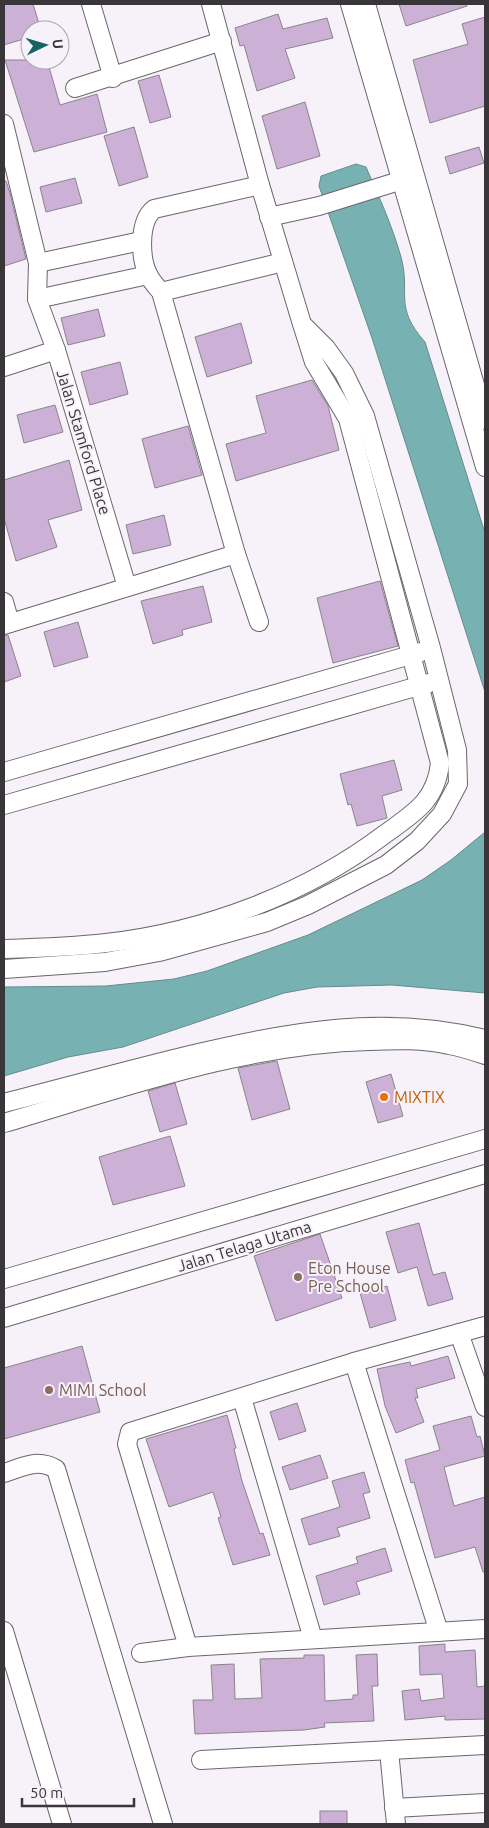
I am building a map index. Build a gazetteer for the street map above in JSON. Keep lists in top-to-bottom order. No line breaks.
{"streets":{"street":["Jalan Stamford Place","Jalan Telaga Utama"]},"places":["MIXTIX","Eton House Pre School","MIMI School"],"scale_bar":"50 m","north":"right"}
